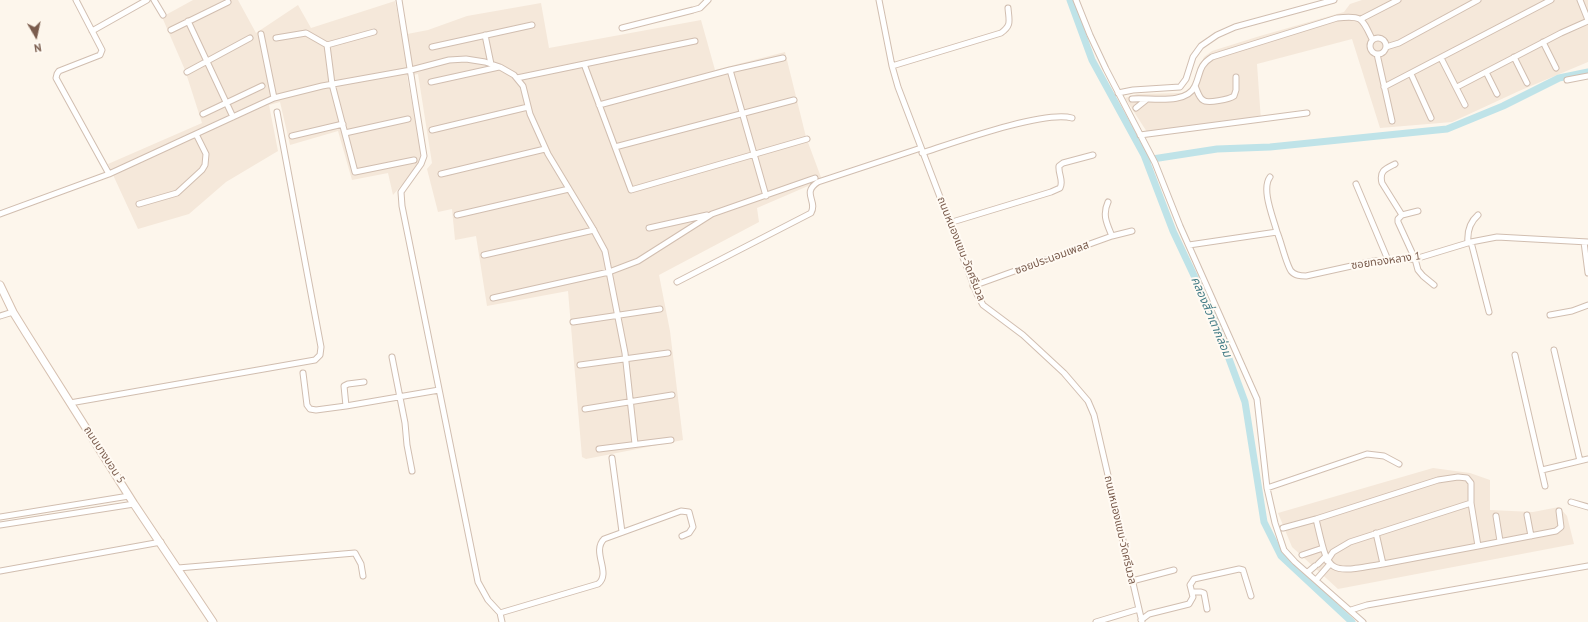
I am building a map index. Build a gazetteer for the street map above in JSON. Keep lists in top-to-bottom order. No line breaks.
{"streets":{"main road":["ถนนบางบอน 5"],"street":["ถนนหนองแขม-วัดศรีนวล","ซอยประนอมเพลส","ซอยทองหลาง 1"]},"crossings":[["ถนนหนองแขม-วัดศรีนวล","ซอยประนอมเพลส"]],"water":["คลองสี่วาตากล่อม"],"north":"bottom"}
